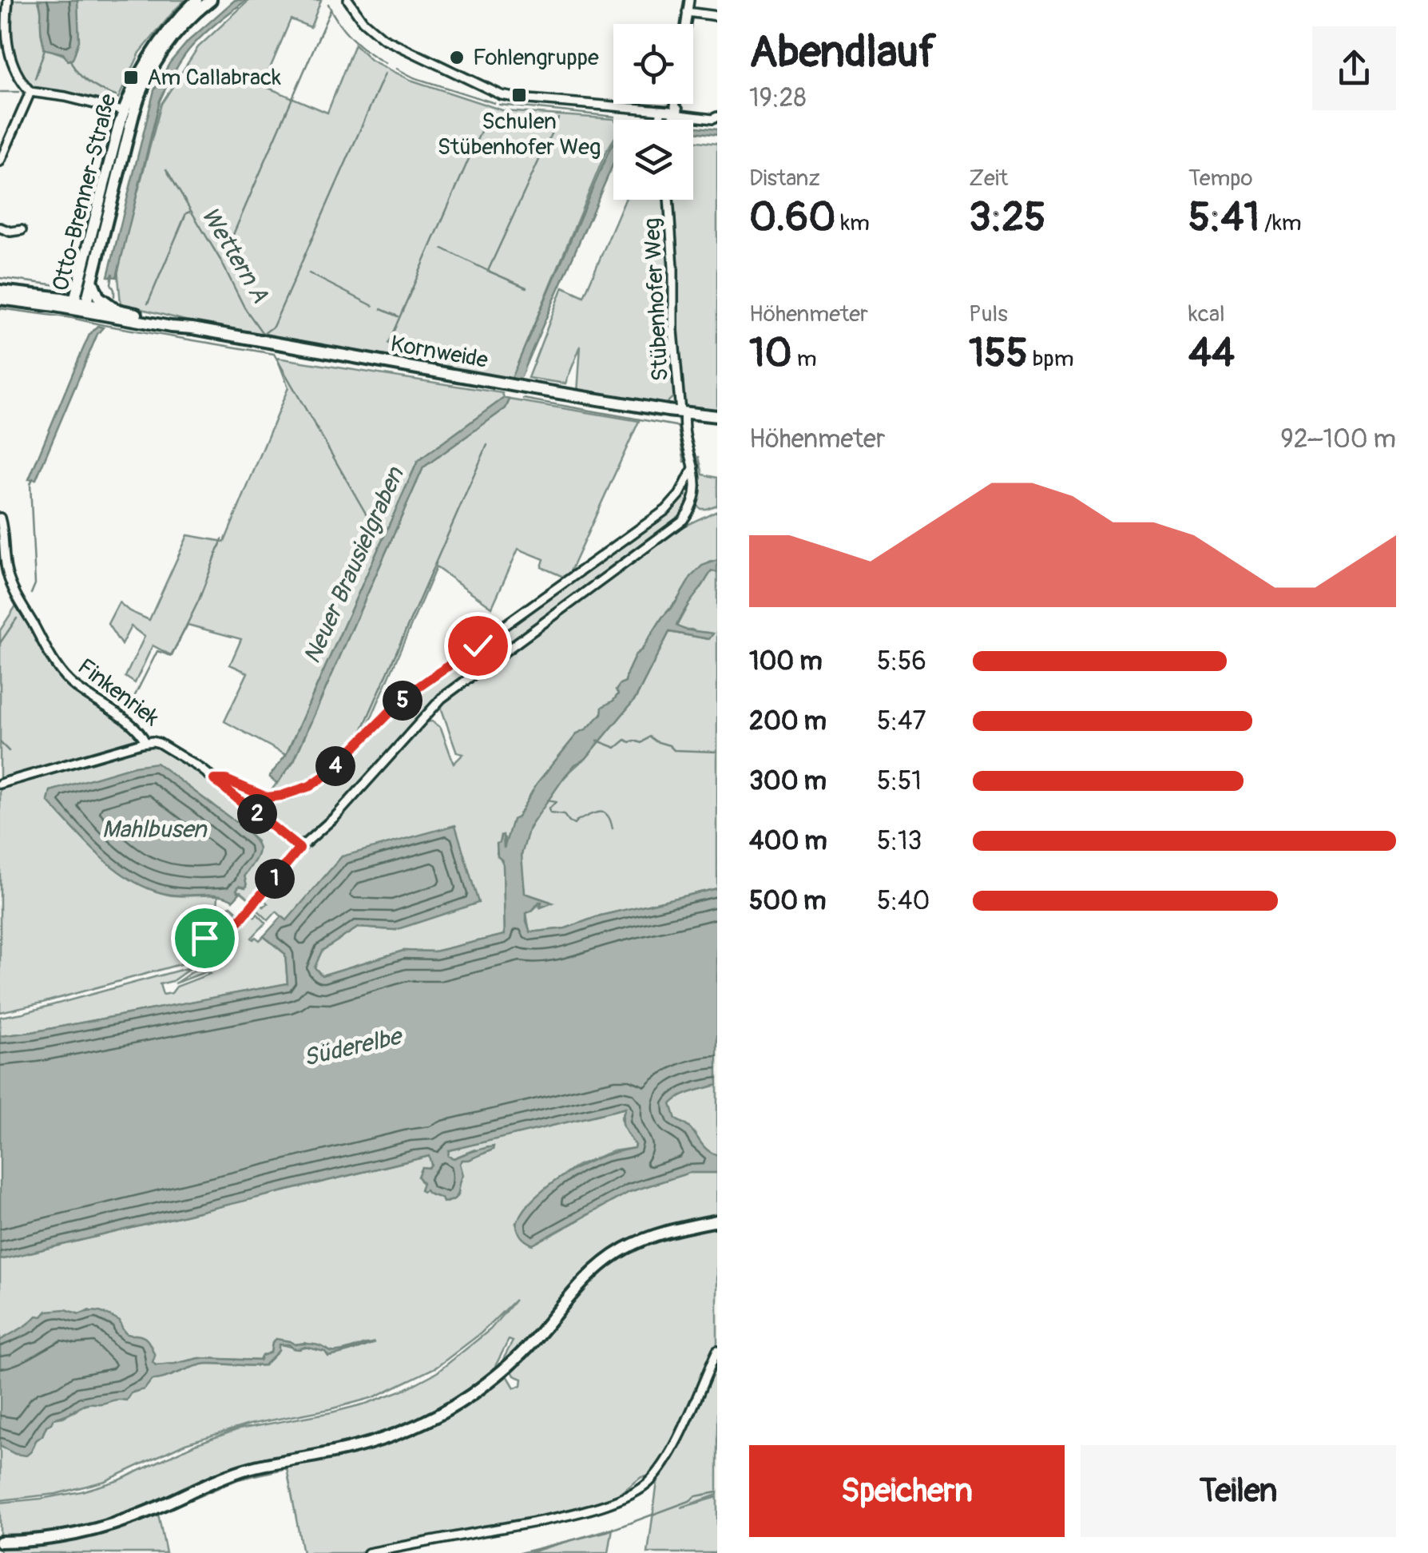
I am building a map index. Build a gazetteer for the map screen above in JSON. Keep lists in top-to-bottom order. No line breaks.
{"streets":{"main road":["Otto-Brenner-Straße","Kornweide"],"street":["Stübenhofer Weg","Finkenriek"]},"crossings":[["Otto-Brenner-Straße","Kornweide"],["Stübenhofer Weg","Kornweide"]],"water":["Wettern A","Neuer Brausielgraben","Mahlbusen","Süderelbe"],"places":{"other":["Fohlengruppe"],"transit":["Am Callabrack","Schulen Stübenhofer Weg"]},"page":{"heading":["Abendlauf","19:28"],"stats":[["Distanz","0.60 km"],["Zeit","3:25"],["Tempo","5:41 /km"],["Höhenmeter","10 m"],["Puls","155 bpm"],["kcal","44"]],"chart":["Höhenmeter","92–100 m"],"list":[{"name":"100 m","note":"5:56"},{"name":"200 m","note":"5:47"},{"name":"300 m","note":"5:51"},{"name":"400 m","note":"5:13"},{"name":"500 m","note":"5:40"}],"pins":["5","4","2","1"],"buttons":["Speichern","Teilen"]}}
